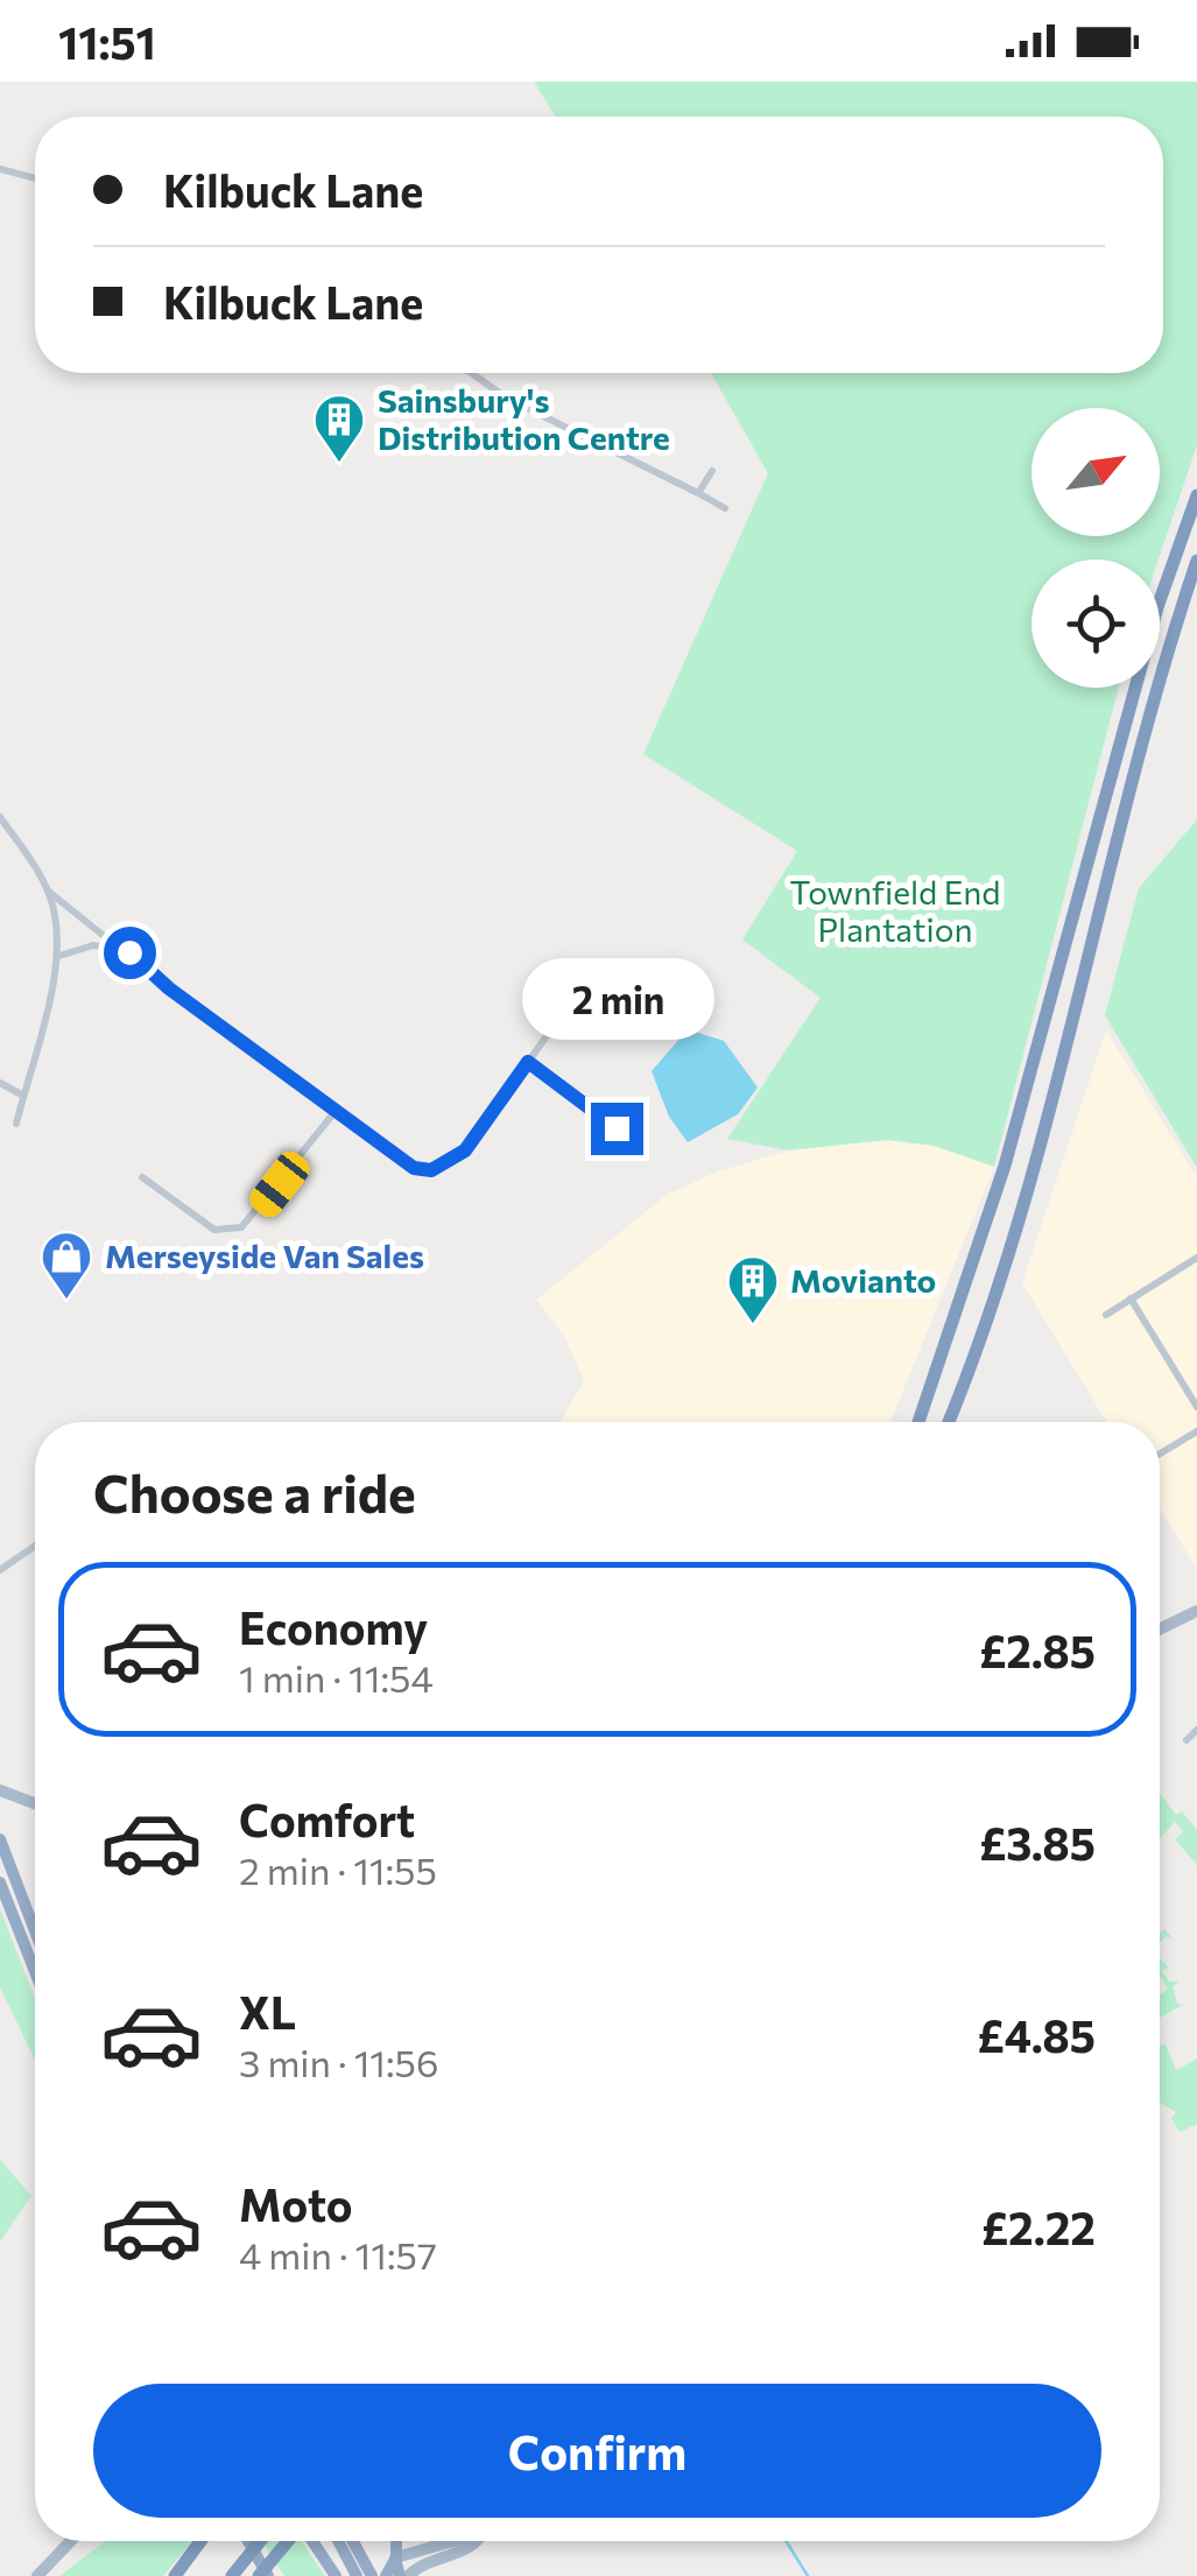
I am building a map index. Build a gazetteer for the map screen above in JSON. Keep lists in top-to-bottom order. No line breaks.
{"parks":["Townfield End Plantation"],"places":{"building":["Sainsbury's Distribution Centre","Movianto"],"shop":["Merseyside Van Sales"]},"north":"top right","page":{"status":"11:51","banner":["Kilbuck Lane","Kilbuck Lane"],"bubble":"2 min","heading":"Choose a ride","list":[{"name":"Economy","note":"1 min · 11:54","value":"£2.85"},{"name":"Comfort","note":"2 min · 11:55","value":"£3.85"},{"name":"XL","note":"3 min · 11:56","value":"£4.85"},{"name":"Moto","note":"4 min · 11:57","value":"£2.22"}],"buttons":"Confirm"}}
